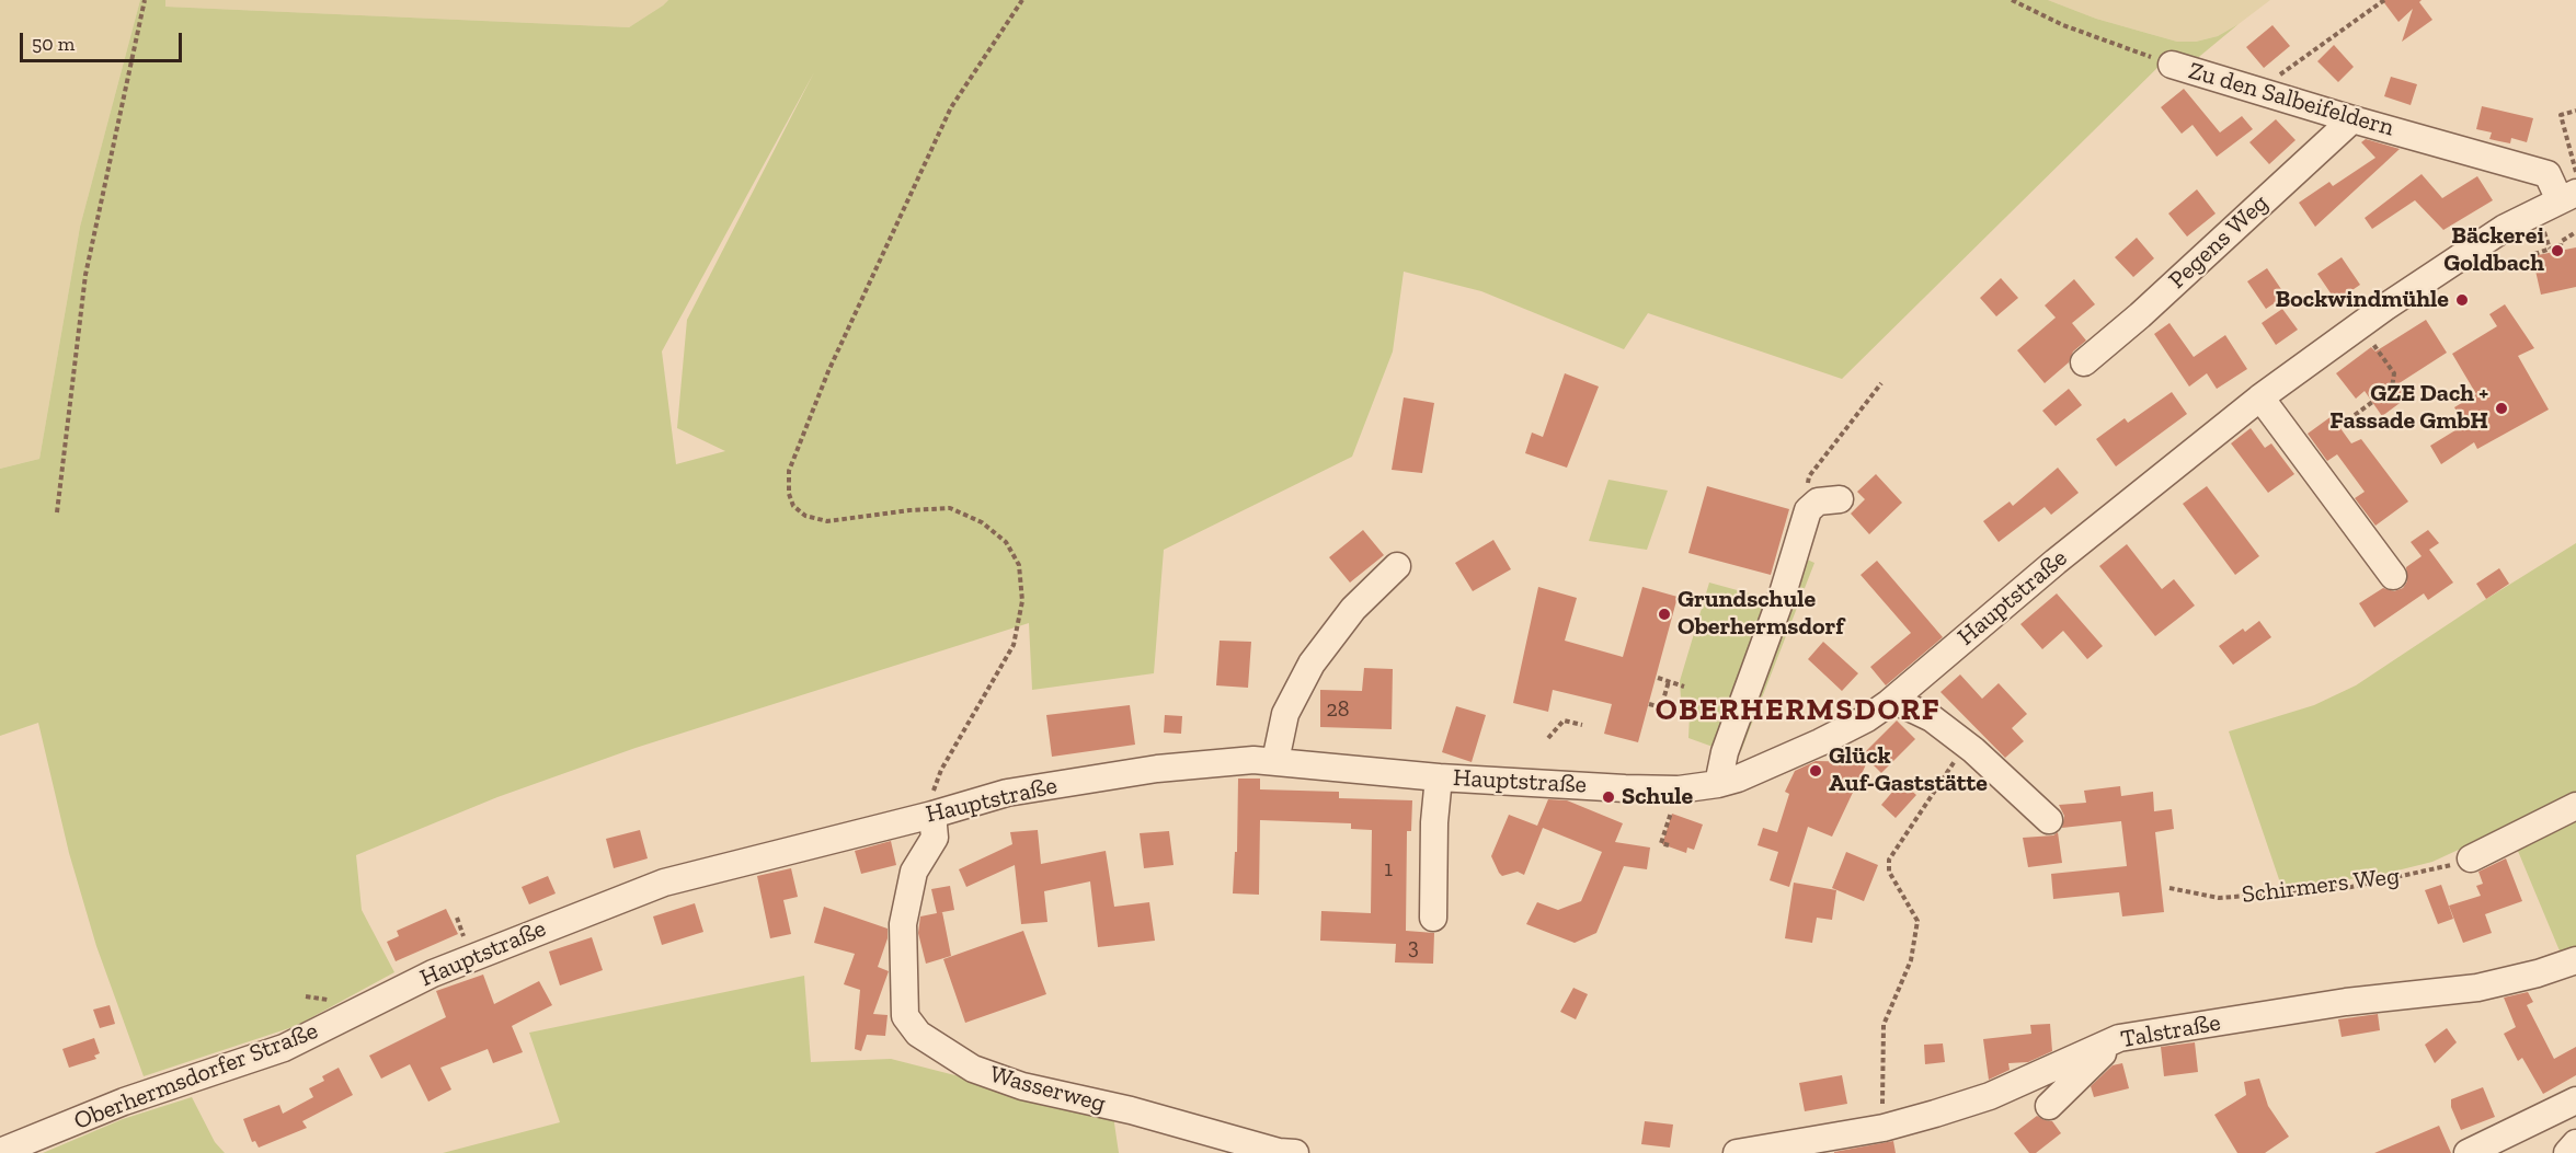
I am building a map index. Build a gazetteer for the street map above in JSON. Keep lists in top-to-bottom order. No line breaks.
{"streets":{"street":["Zu den Salbeifeldern","Pegens Weg","Hauptstraße","Talstraße","Oberhermsdorfer Straße","Wasserweg"],"path":["Schirmers Weg"]},"crossings":[["Zu den Salbeifeldern","Pegens Weg"],["Zu den Salbeifeldern","Hauptstraße"],["Hauptstraße","Oberhermsdorfer Straße"],["Hauptstraße","Wasserweg"]],"districts":["OBERHERMSDORF"],"places":["Bäckerei Goldbach","Bockwindmühle","GZE Dach + Fassade GmbH","Grundschule Oberhermsdorf","Glück Auf-Gaststätte","Schule"],"house_numbers":["28","1","3"],"scale_bar":"50 m"}
